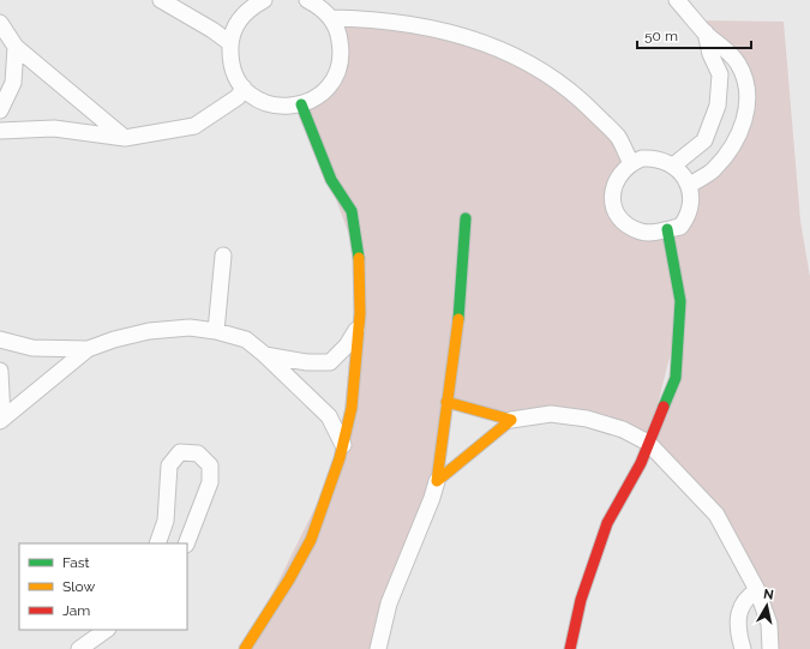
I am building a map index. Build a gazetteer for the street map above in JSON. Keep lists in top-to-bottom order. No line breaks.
{"legend":["Fast","Slow","Jam"],"scale_bar":"50 m","north":"top"}
